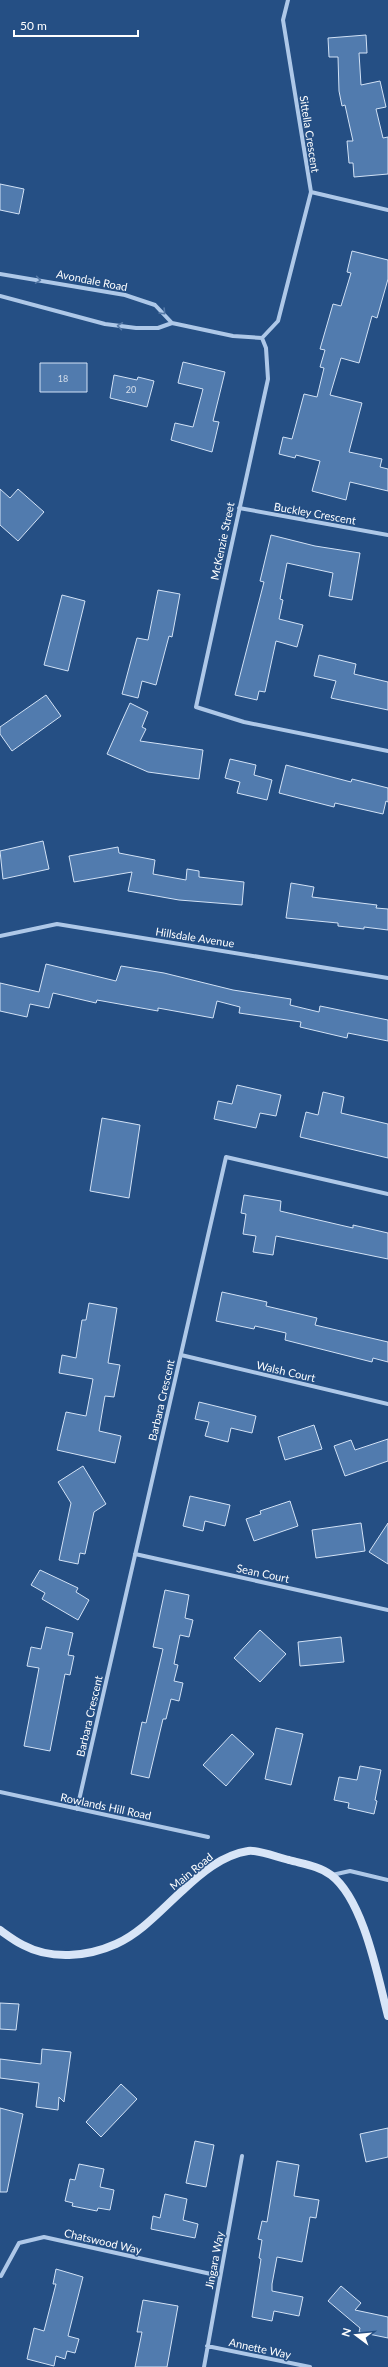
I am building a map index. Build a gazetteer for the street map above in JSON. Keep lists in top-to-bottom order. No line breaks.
{"streets":{"main road":["Main Road"],"street":["Sittella Crescent","Avondale Road","Buckley Crescent","McKenzie Street","Hillsdale Avenue","Walsh Court","Barbara Crescent","Sean Court","Rowlands Hill Road","Chatswood Way","Jingara Way","Annette Way"]},"crossings":[["Buckley Crescent","McKenzie Street"],["Walsh Court","Barbara Crescent"],["Barbara Crescent","Sean Court"],["Barbara Crescent","Rowlands Hill Road"],["Chatswood Way","Jingara Way"],["Jingara Way","Annette Way"]],"house_numbers":["18","20"],"scale_bar":"50 m","north":"left"}
